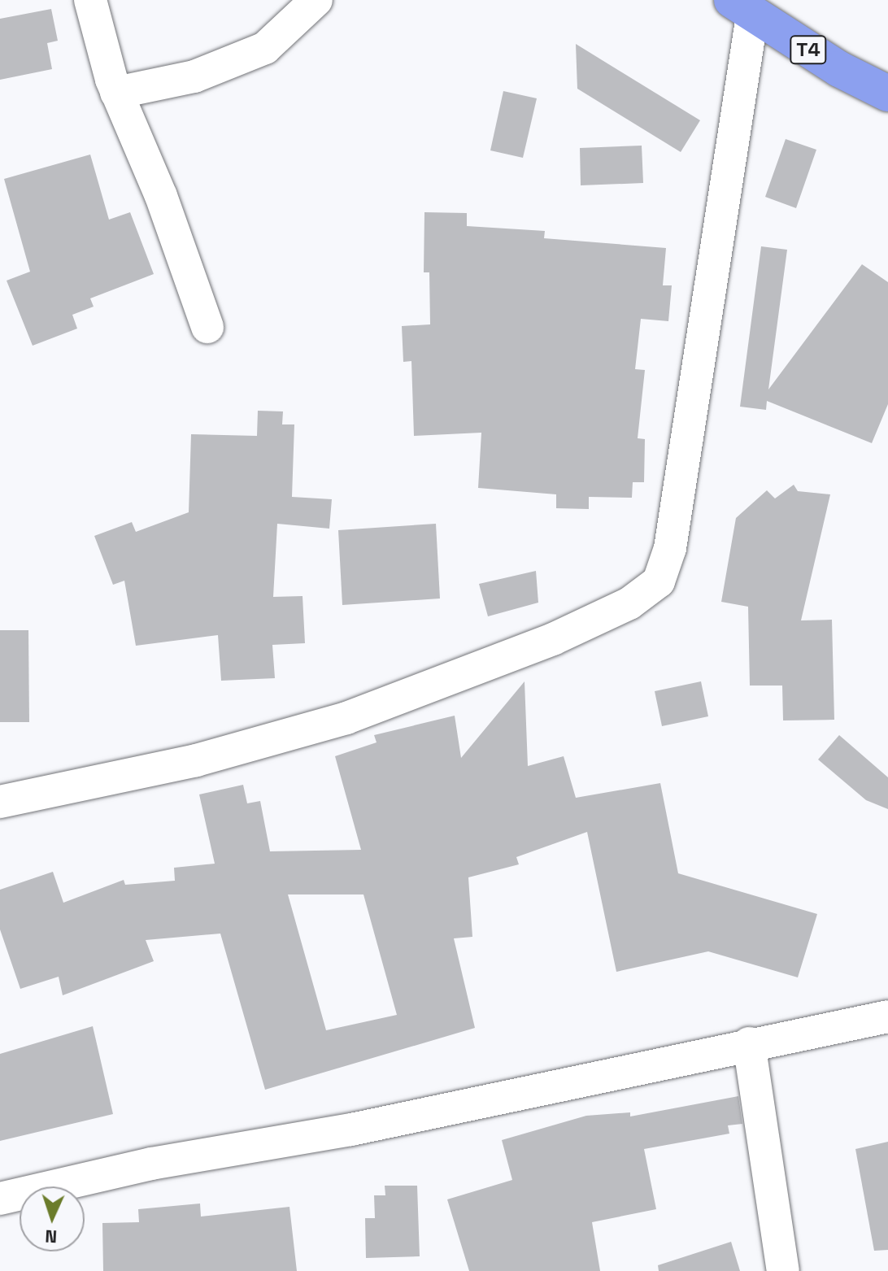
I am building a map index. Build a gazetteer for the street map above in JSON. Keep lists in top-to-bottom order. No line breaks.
{"streets":{"highway":["T4"]},"north":"bottom"}
